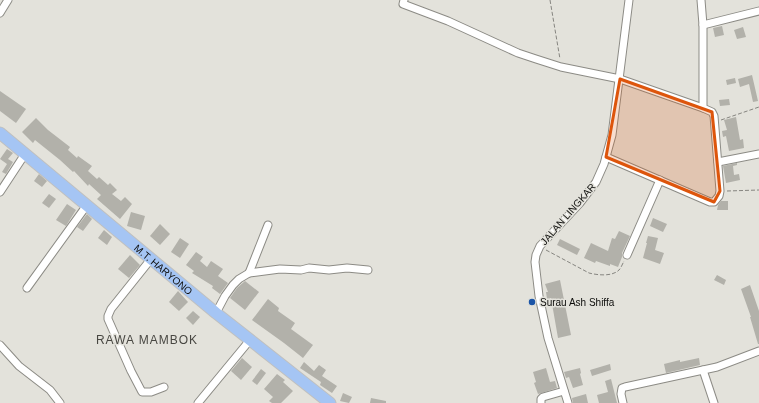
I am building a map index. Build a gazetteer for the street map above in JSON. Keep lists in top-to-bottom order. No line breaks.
{"streets":{"highway":["M.T. HARYONO"],"street":["JALAN LINGKAR"]},"districts":["RAWA MAMBOK"],"places":["Surau Ash Shiffa"]}
